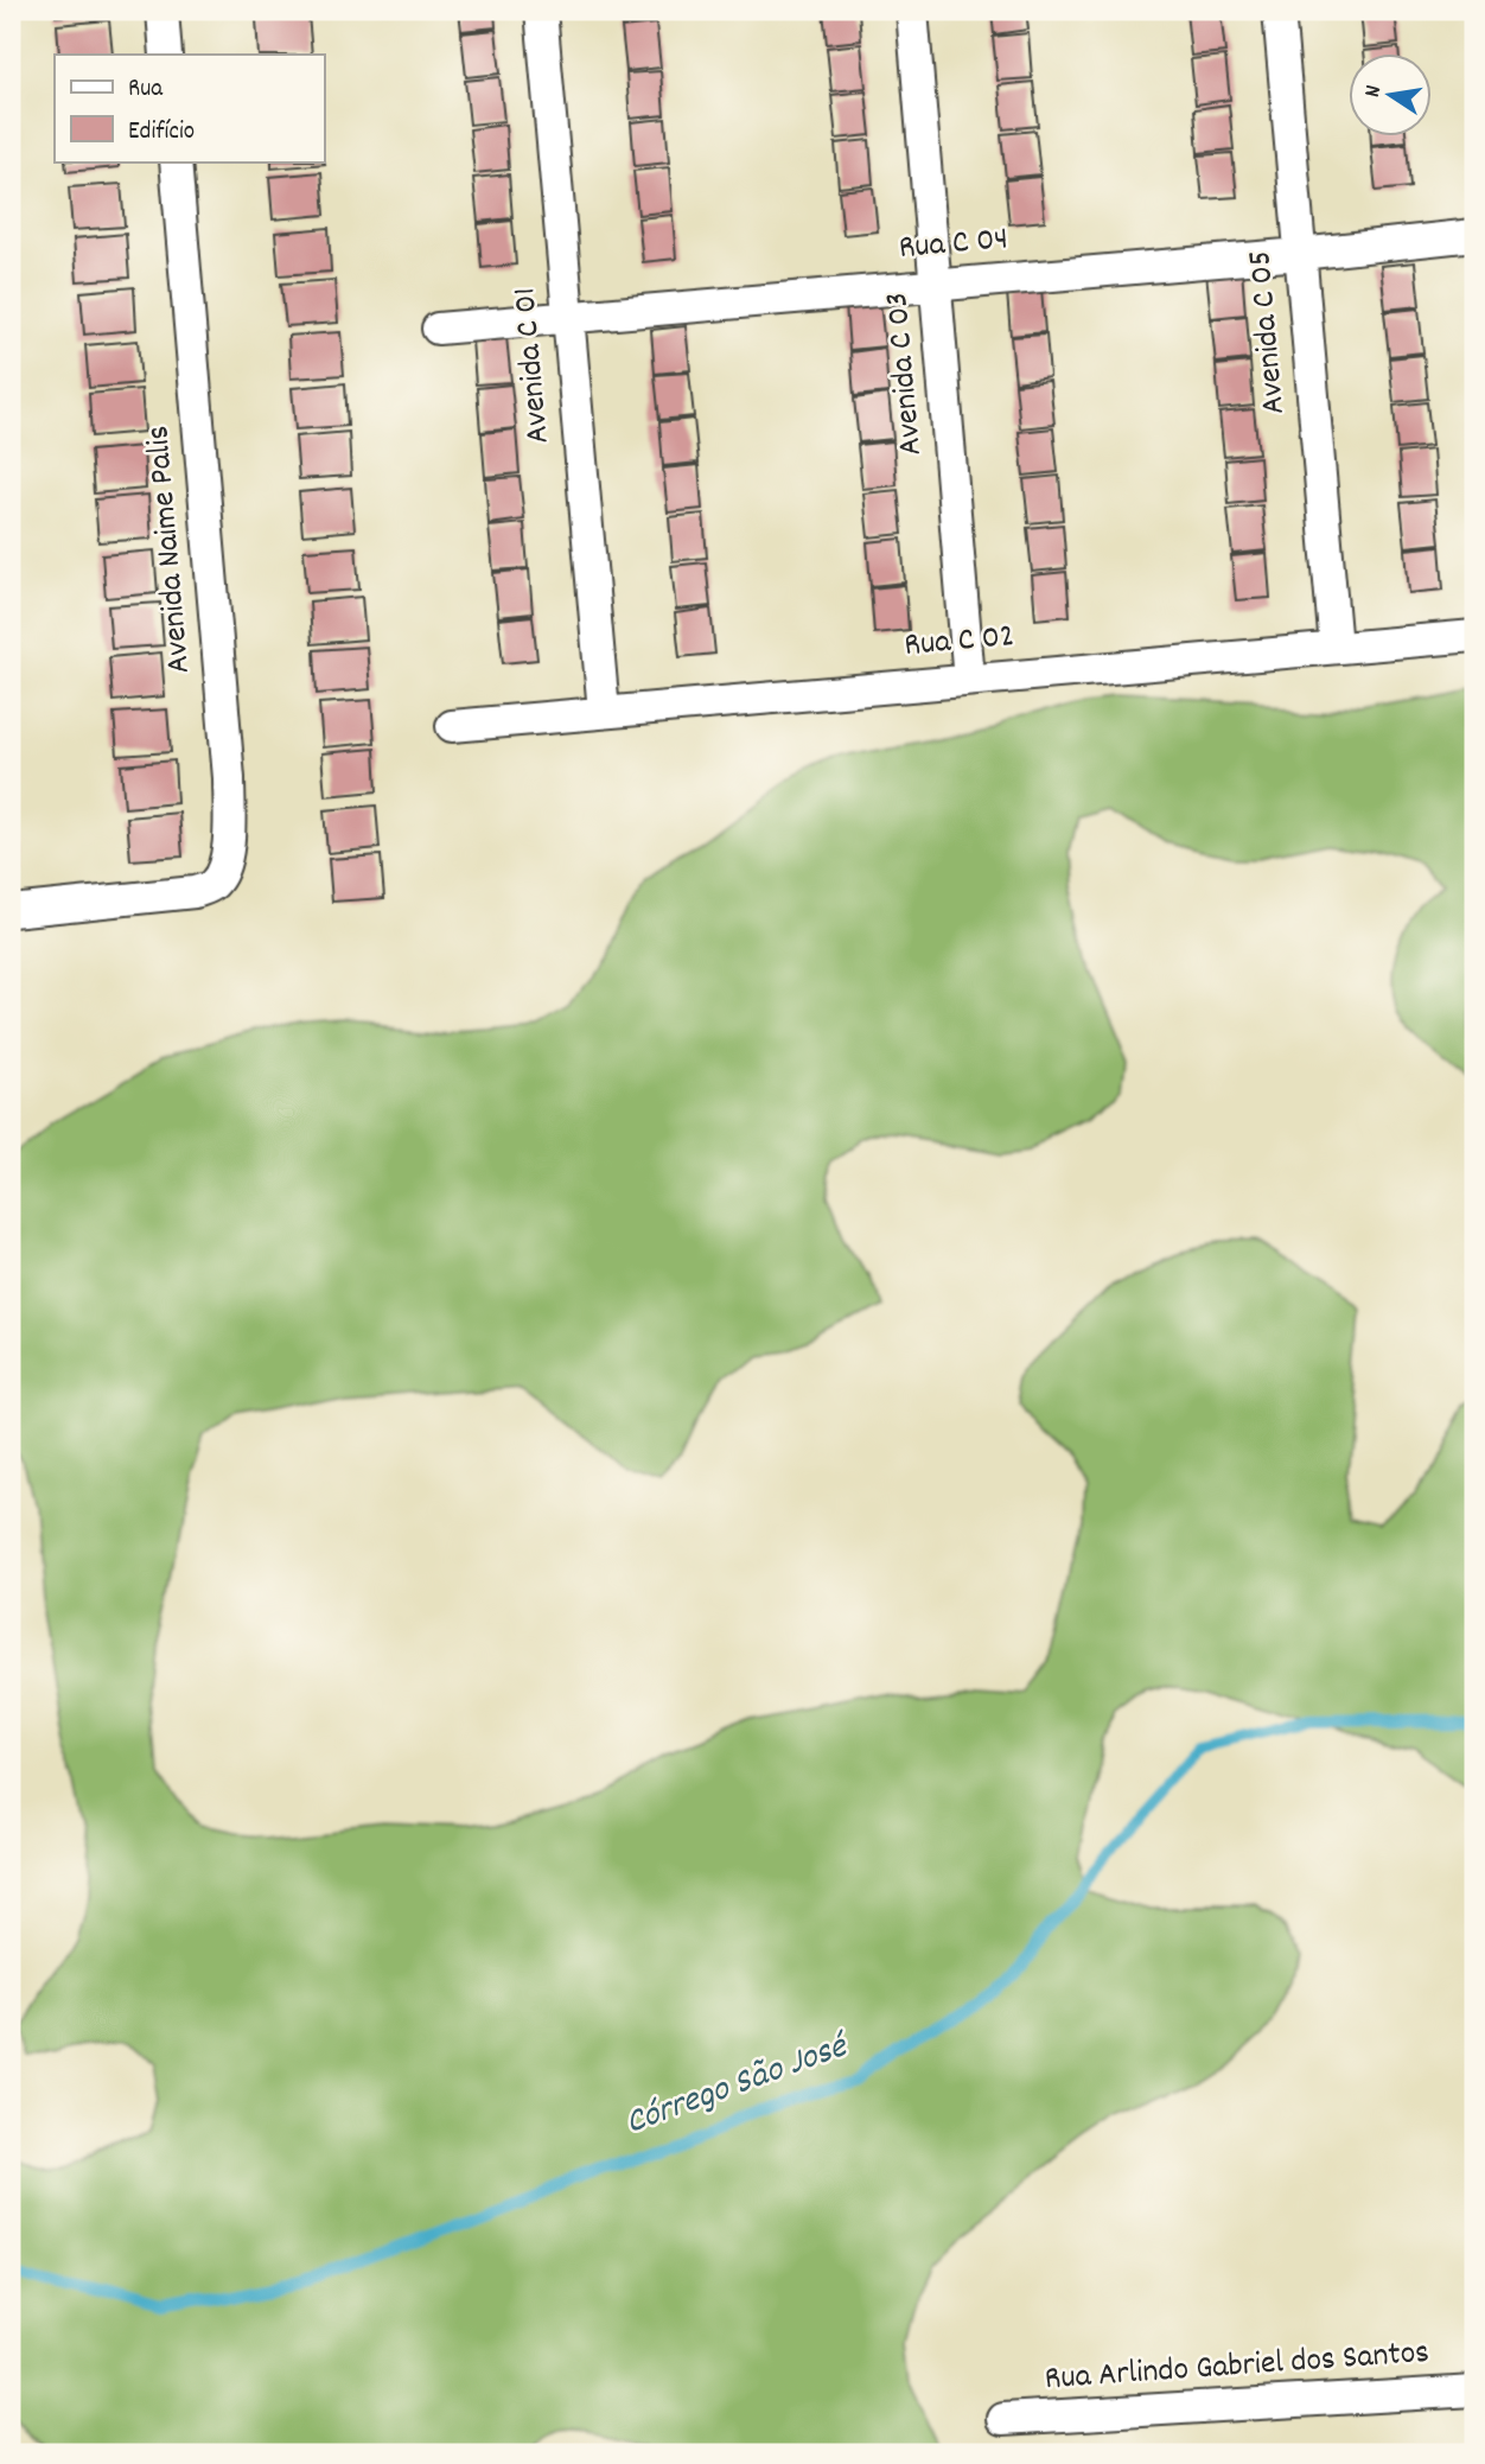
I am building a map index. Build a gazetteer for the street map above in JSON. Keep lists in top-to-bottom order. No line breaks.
{"streets":{"street":["Rua C 04","Avenida C 05","Avenida C 01","Avenida C 03","Avenida Naime Palis","Rua C 02","Rua Arlindo Gabriel dos Santos"]},"crossings":[["Rua C 04","Avenida C 05"],["Rua C 04","Avenida C 01"],["Rua C 04","Avenida C 03"],["Avenida C 05","Rua C 02"],["Avenida C 01","Rua C 02"],["Avenida C 03","Rua C 02"]],"water":["Córrego São José"],"legend":["Rua","Edifício"],"north":"left"}
